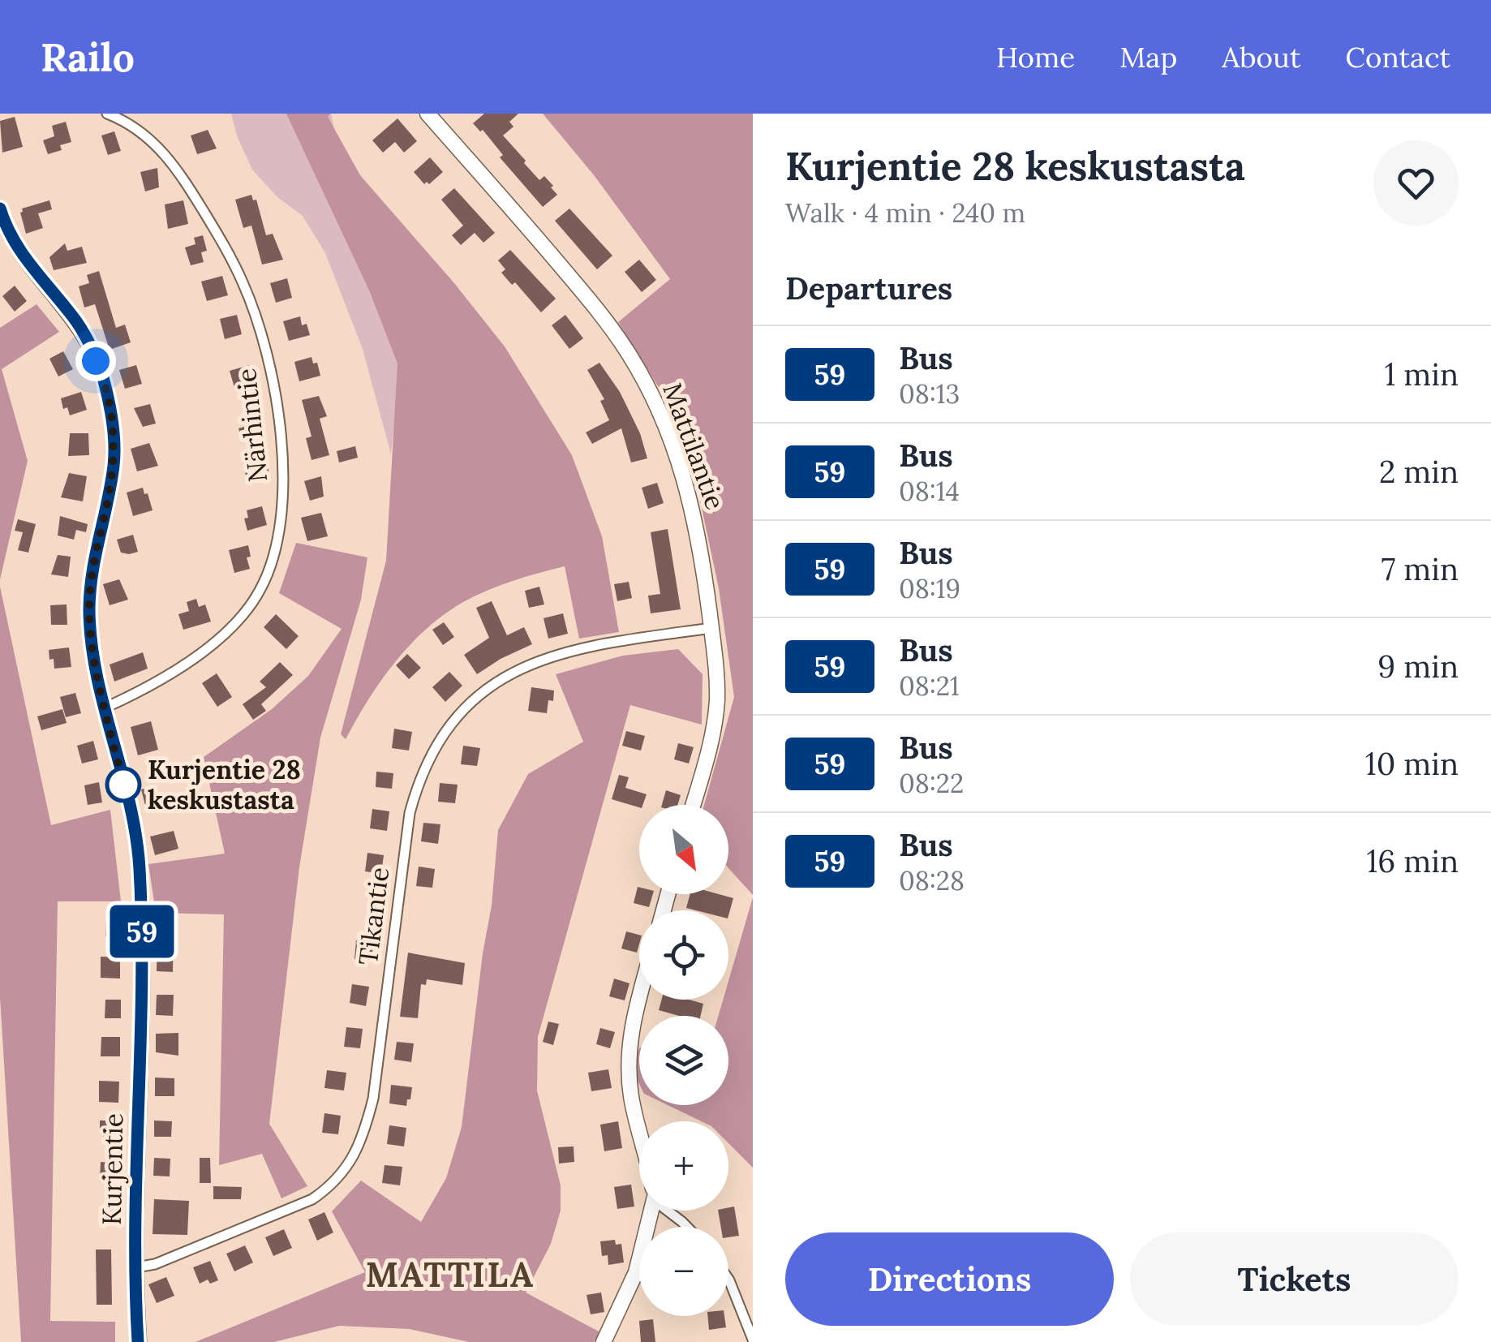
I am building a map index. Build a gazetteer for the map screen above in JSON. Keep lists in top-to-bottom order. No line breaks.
{"streets":{"street":["Närhintie","Mattilantie","Tikantie","Kurjentie"]},"crossings":[["Närhintie","Kurjentie"],["Mattilantie","Tikantie"],["Tikantie","Kurjentie"]],"districts":["MATTILA"],"places":["Kurjentie 28 keskustasta"],"lines":["bus line 59"],"north":"bottom right","page":{"header":"Railo","nav":["Home","Map","About","Contact"],"on_map":"59","heading":[["Kurjentie 28 keskustasta","Walk · 4 min · 240 m"],"Departures"],"list":[{"mark":"59","name":"Bus","note":"08:13","value":"1 min"},{"mark":"59","name":"Bus","note":"08:14","value":"2 min"},{"mark":"59","name":"Bus","note":"08:19","value":"7 min"},{"mark":"59","name":"Bus","note":"08:21","value":"9 min"},{"mark":"59","name":"Bus","note":"08:22","value":"10 min"},{"mark":"59","name":"Bus","note":"08:28","value":"16 min"}],"map_buttons":["+","−"],"buttons":["Directions","Tickets"]}}
